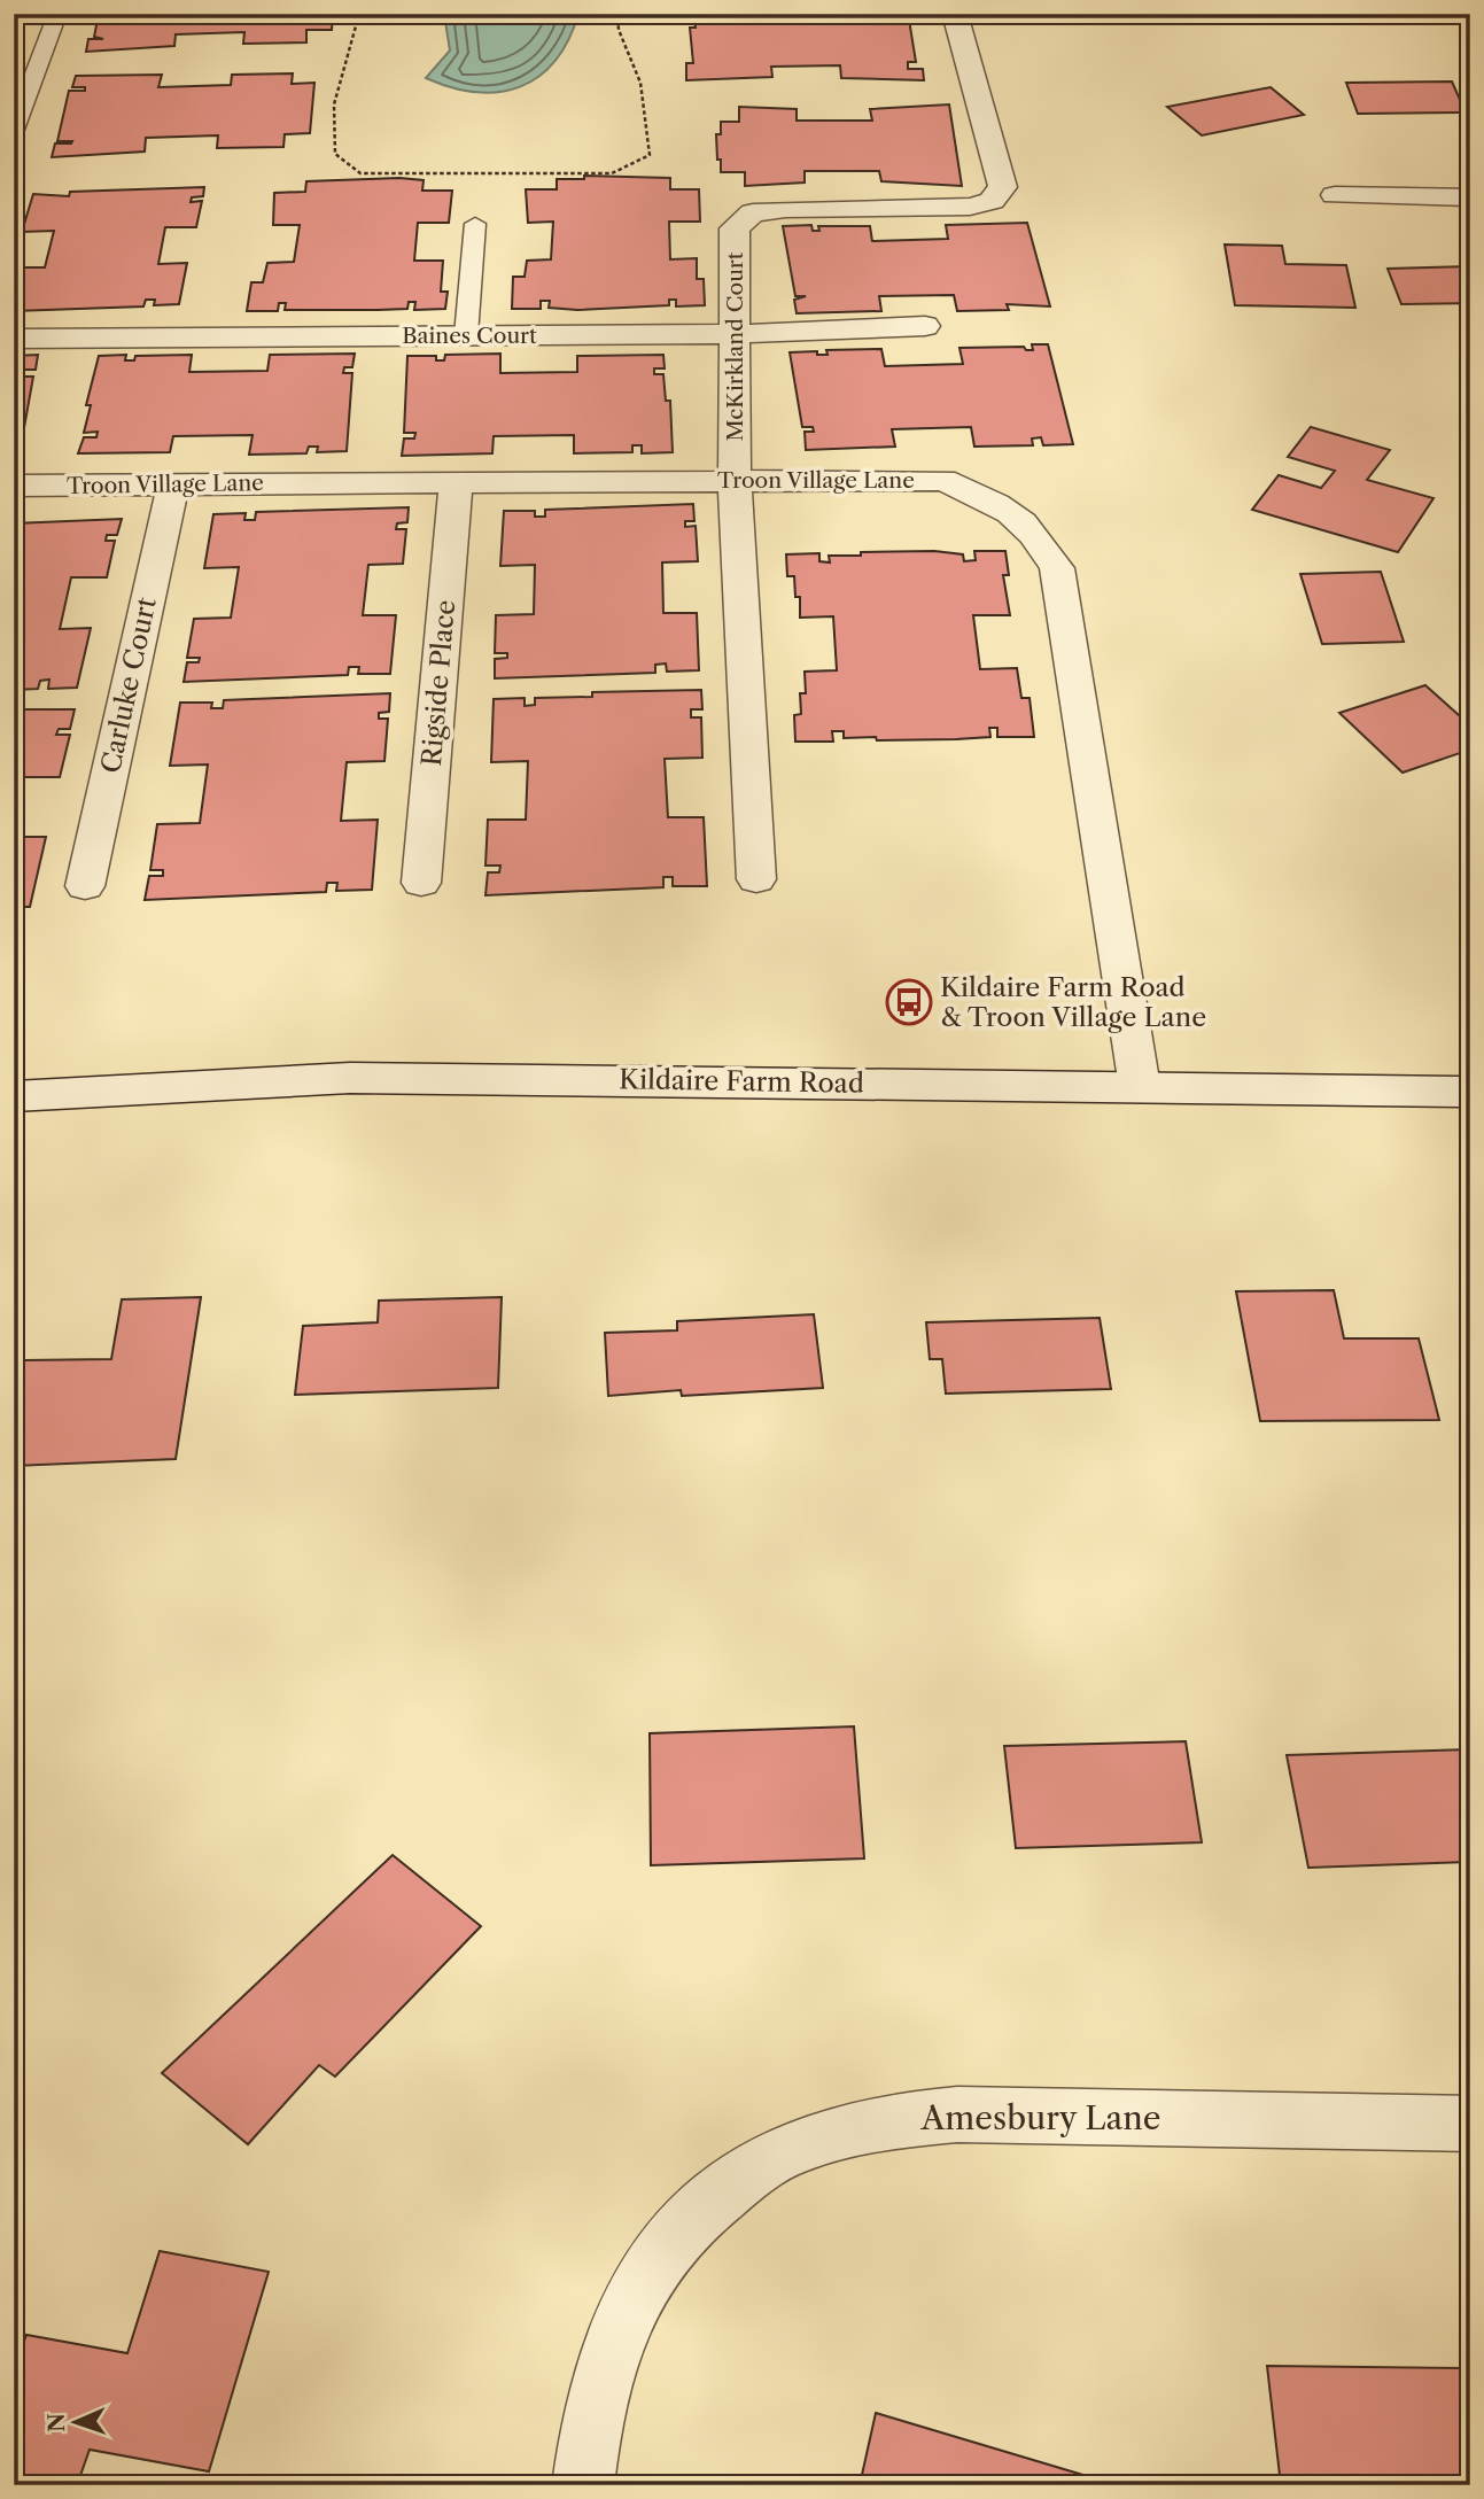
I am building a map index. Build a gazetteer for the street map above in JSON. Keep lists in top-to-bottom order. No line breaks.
{"streets":{"street":["Baines Court","McKirkland Court","Troon Village Lane","Rigside Place","Carluke Court","Kildaire Farm Road","Amesbury Lane"]},"crossings":[["Baines Court","McKirkland Court"],["McKirkland Court","Troon Village Lane"],["Troon Village Lane","Rigside Place"],["Troon Village Lane","Carluke Court"],["Troon Village Lane","Kildaire Farm Road"]],"places":{"bus stop":["Kildaire Farm Road & Troon Village Lane"]},"north":"left"}
